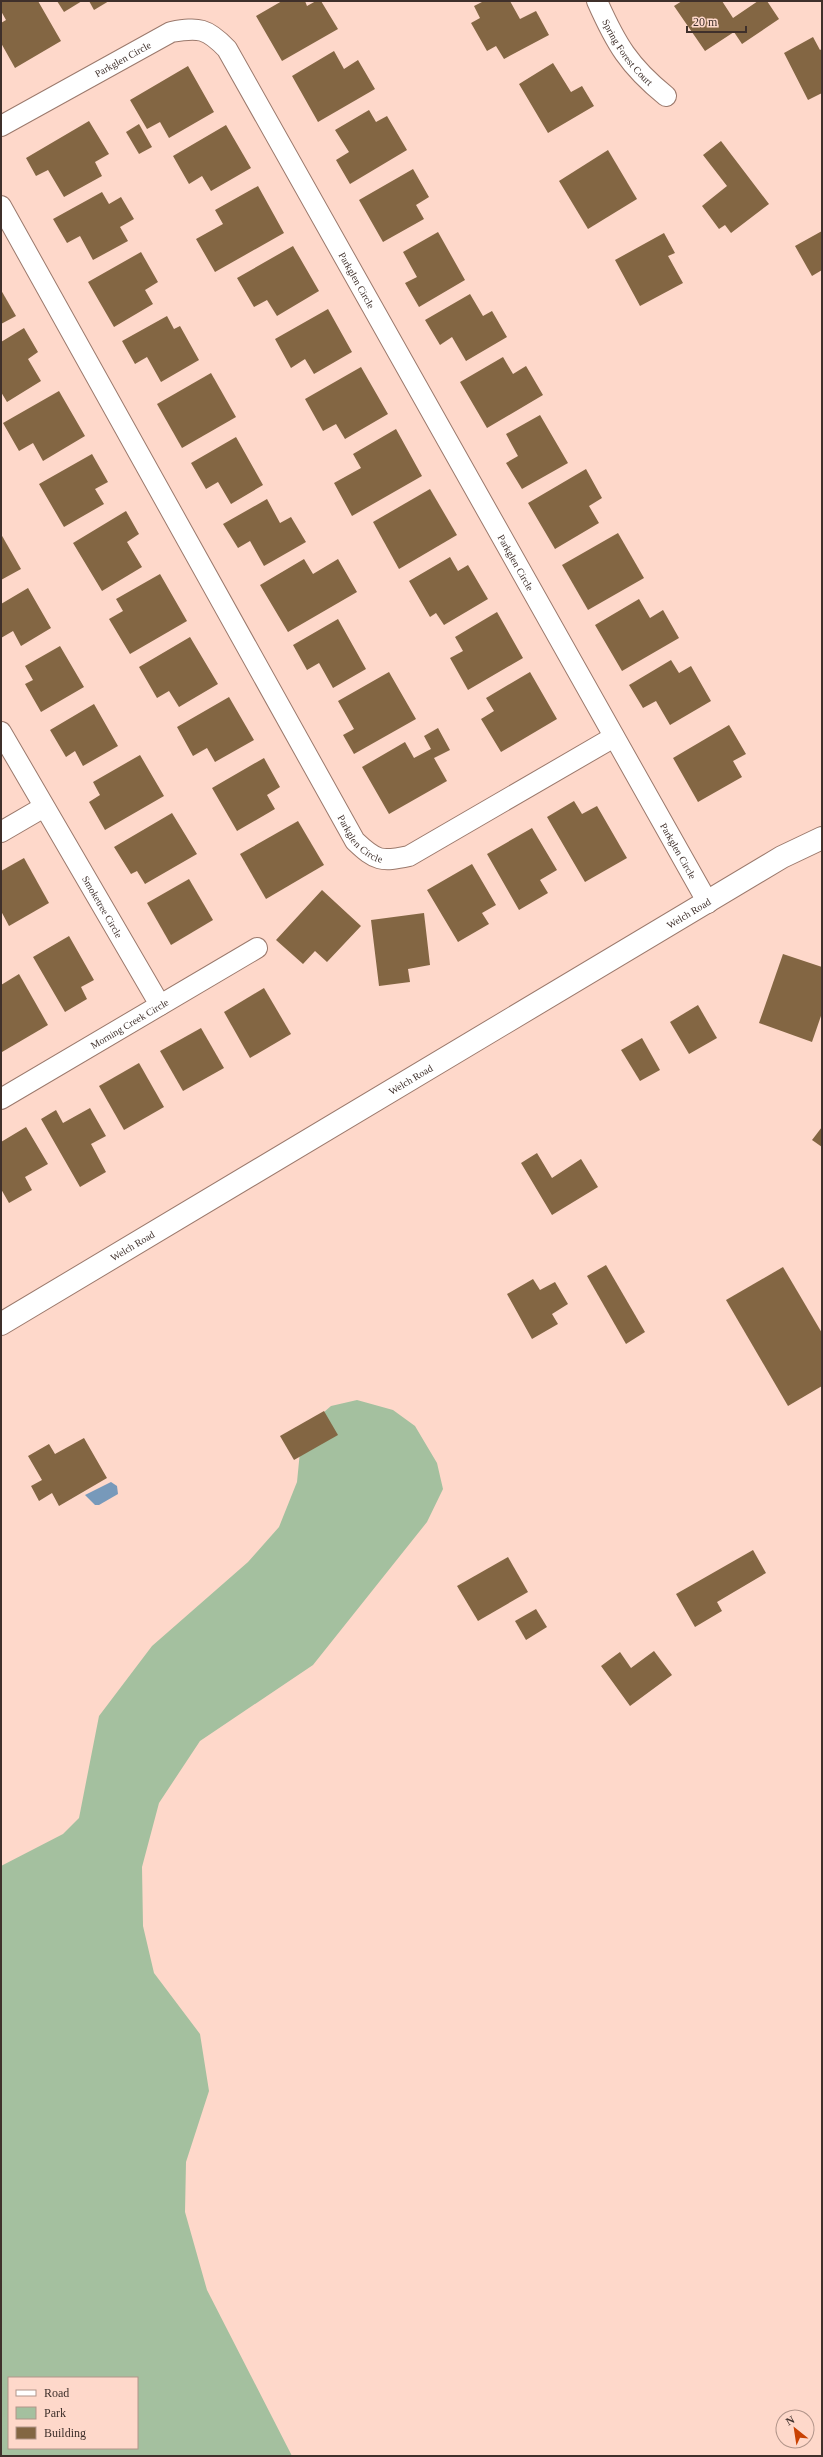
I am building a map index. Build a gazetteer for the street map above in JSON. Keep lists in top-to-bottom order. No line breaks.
{"streets":{"main road":["Welch Road"],"street":["Spring Forest Court","Parkglen Circle","Smoketree Circle","Morning Creek Circle"]},"crossings":[["Parkglen Circle","Welch Road"],["Smoketree Circle","Morning Creek Circle"]],"legend":["Road","Park","Building"],"scale_bar":"20 m","north":"top left"}
